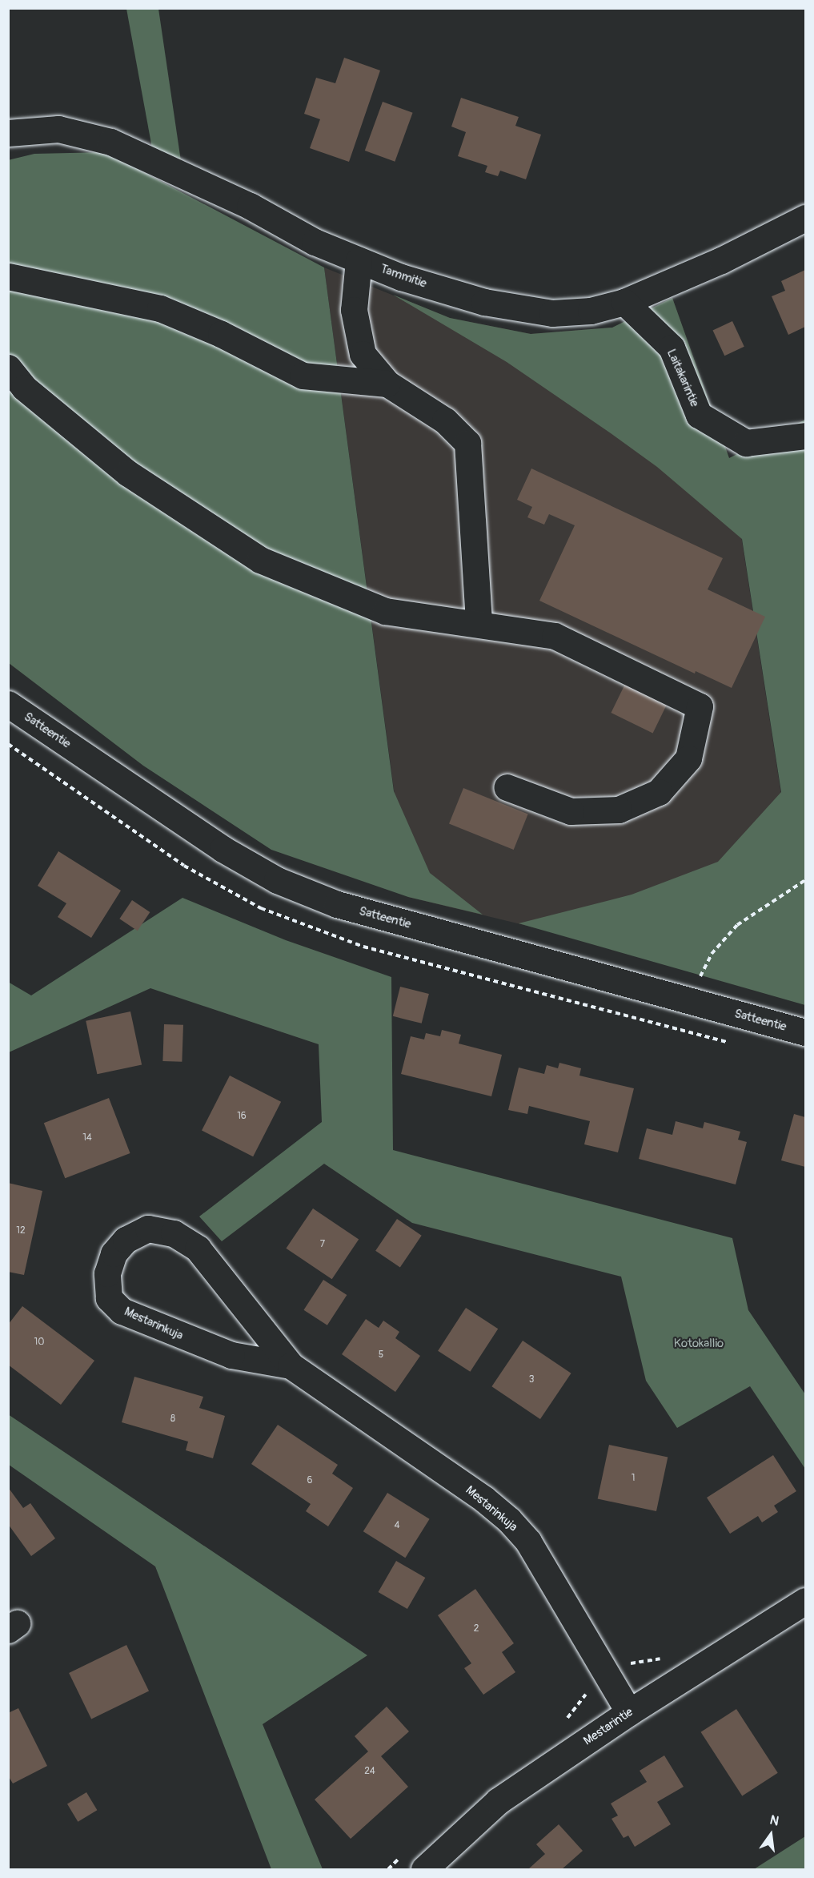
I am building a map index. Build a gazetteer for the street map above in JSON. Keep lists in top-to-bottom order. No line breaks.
{"streets":{"street":["Tammitie","Laitakarintie","Satteentie","Mestarinkuja","Mestarintie"]},"crossings":[["Tammitie","Laitakarintie"],["Mestarinkuja","Mestarintie"]],"parks":["Kotokallio"],"house_numbers":["16","14","12","7","10","5","3","8","1","6","4","2","24"],"north":"top"}
